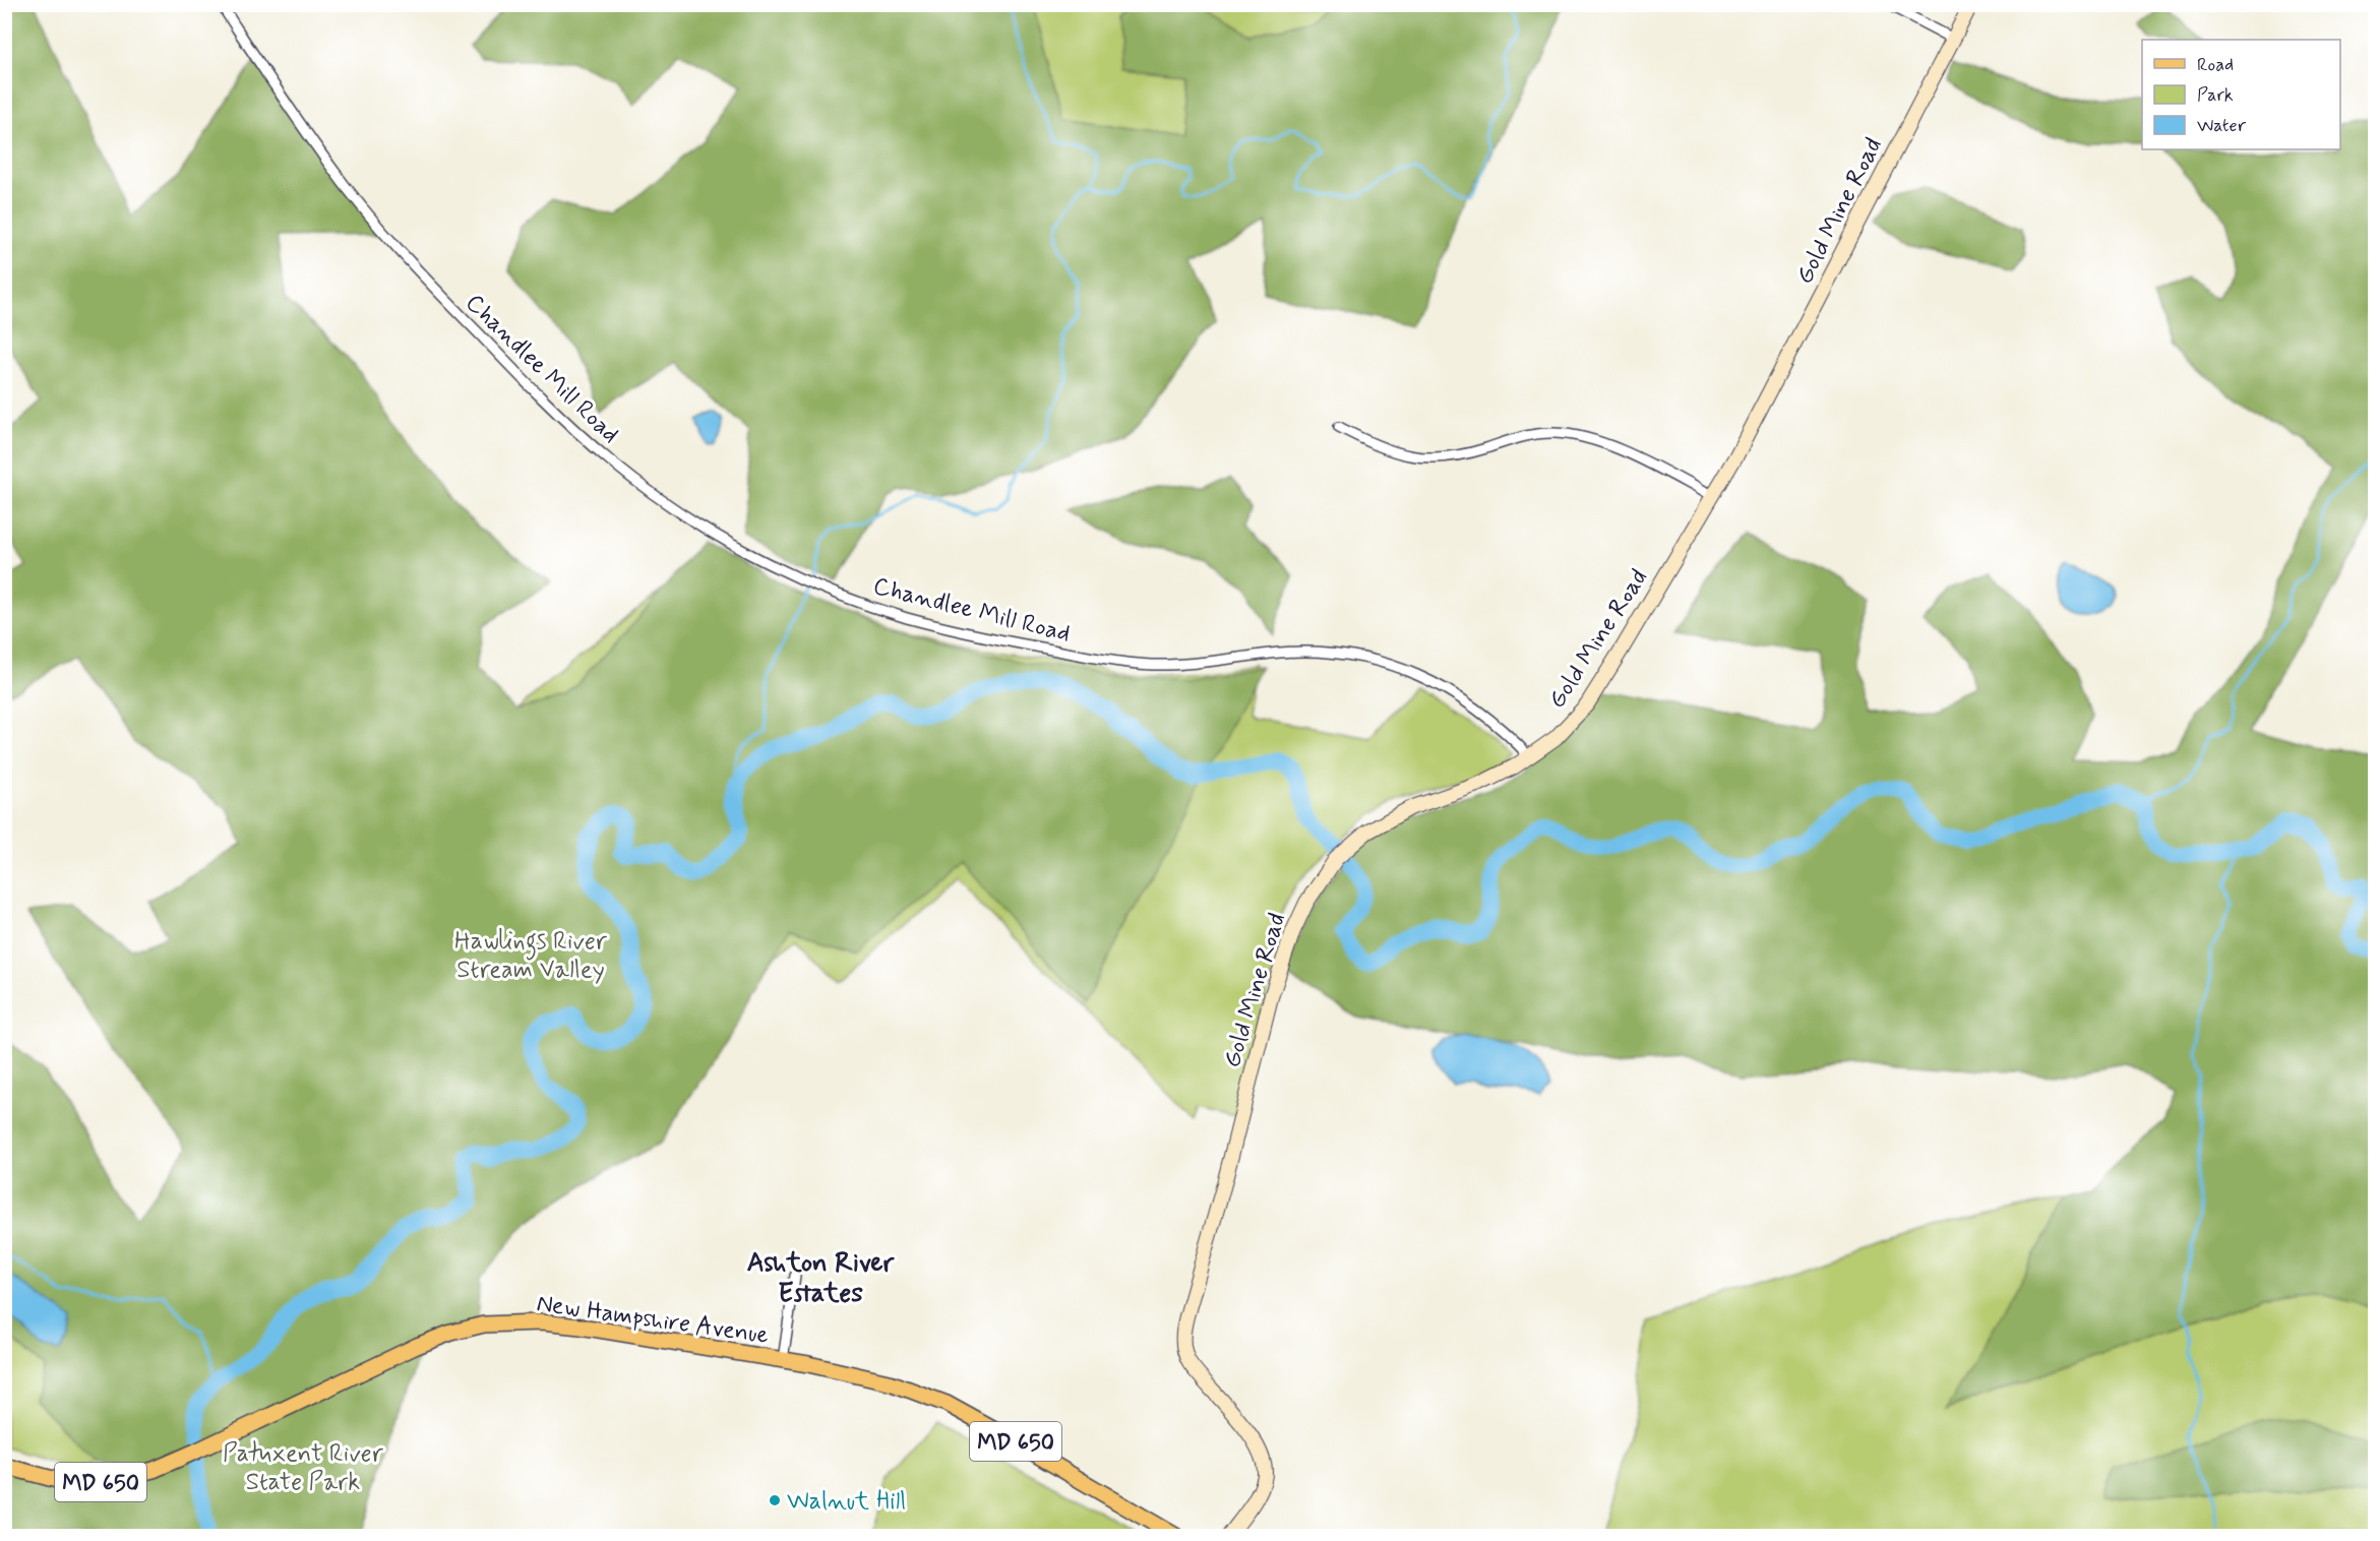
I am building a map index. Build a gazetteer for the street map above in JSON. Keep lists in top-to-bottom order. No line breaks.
{"streets":{"main road":["New Hampshire Avenue","MD 650"],"street":["Gold Mine Road","Chandlee Mill Road"]},"crossings":[["Gold Mine Road","Chandlee Mill Road"]],"districts":["Ashton River Estates"],"parks":["Hawlings River Stream Valley","Patuxent River State Park"],"places":["Walnut Hill"],"legend":["Road","Park","Water"]}
